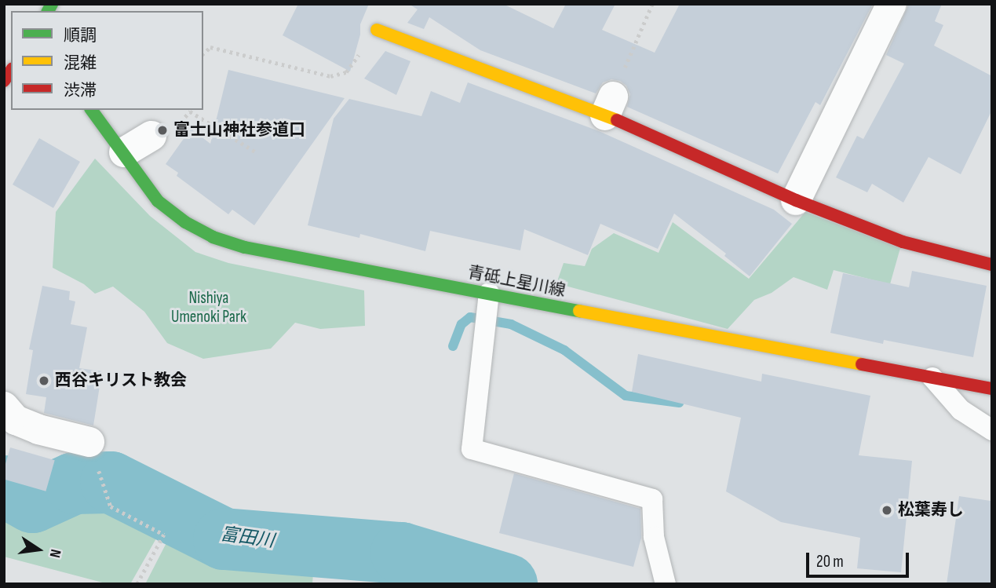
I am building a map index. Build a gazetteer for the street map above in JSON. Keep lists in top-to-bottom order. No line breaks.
{"streets":{"main road":["青砥上星川線"]},"water":["富田川"],"parks":["Nishiya Umenoki Park"],"places":["富士山神社参道口","西谷キリスト教会","松葉寿し"],"legend":["順調","混雑","渋滞"],"scale_bar":"20 m","north":"right"}
